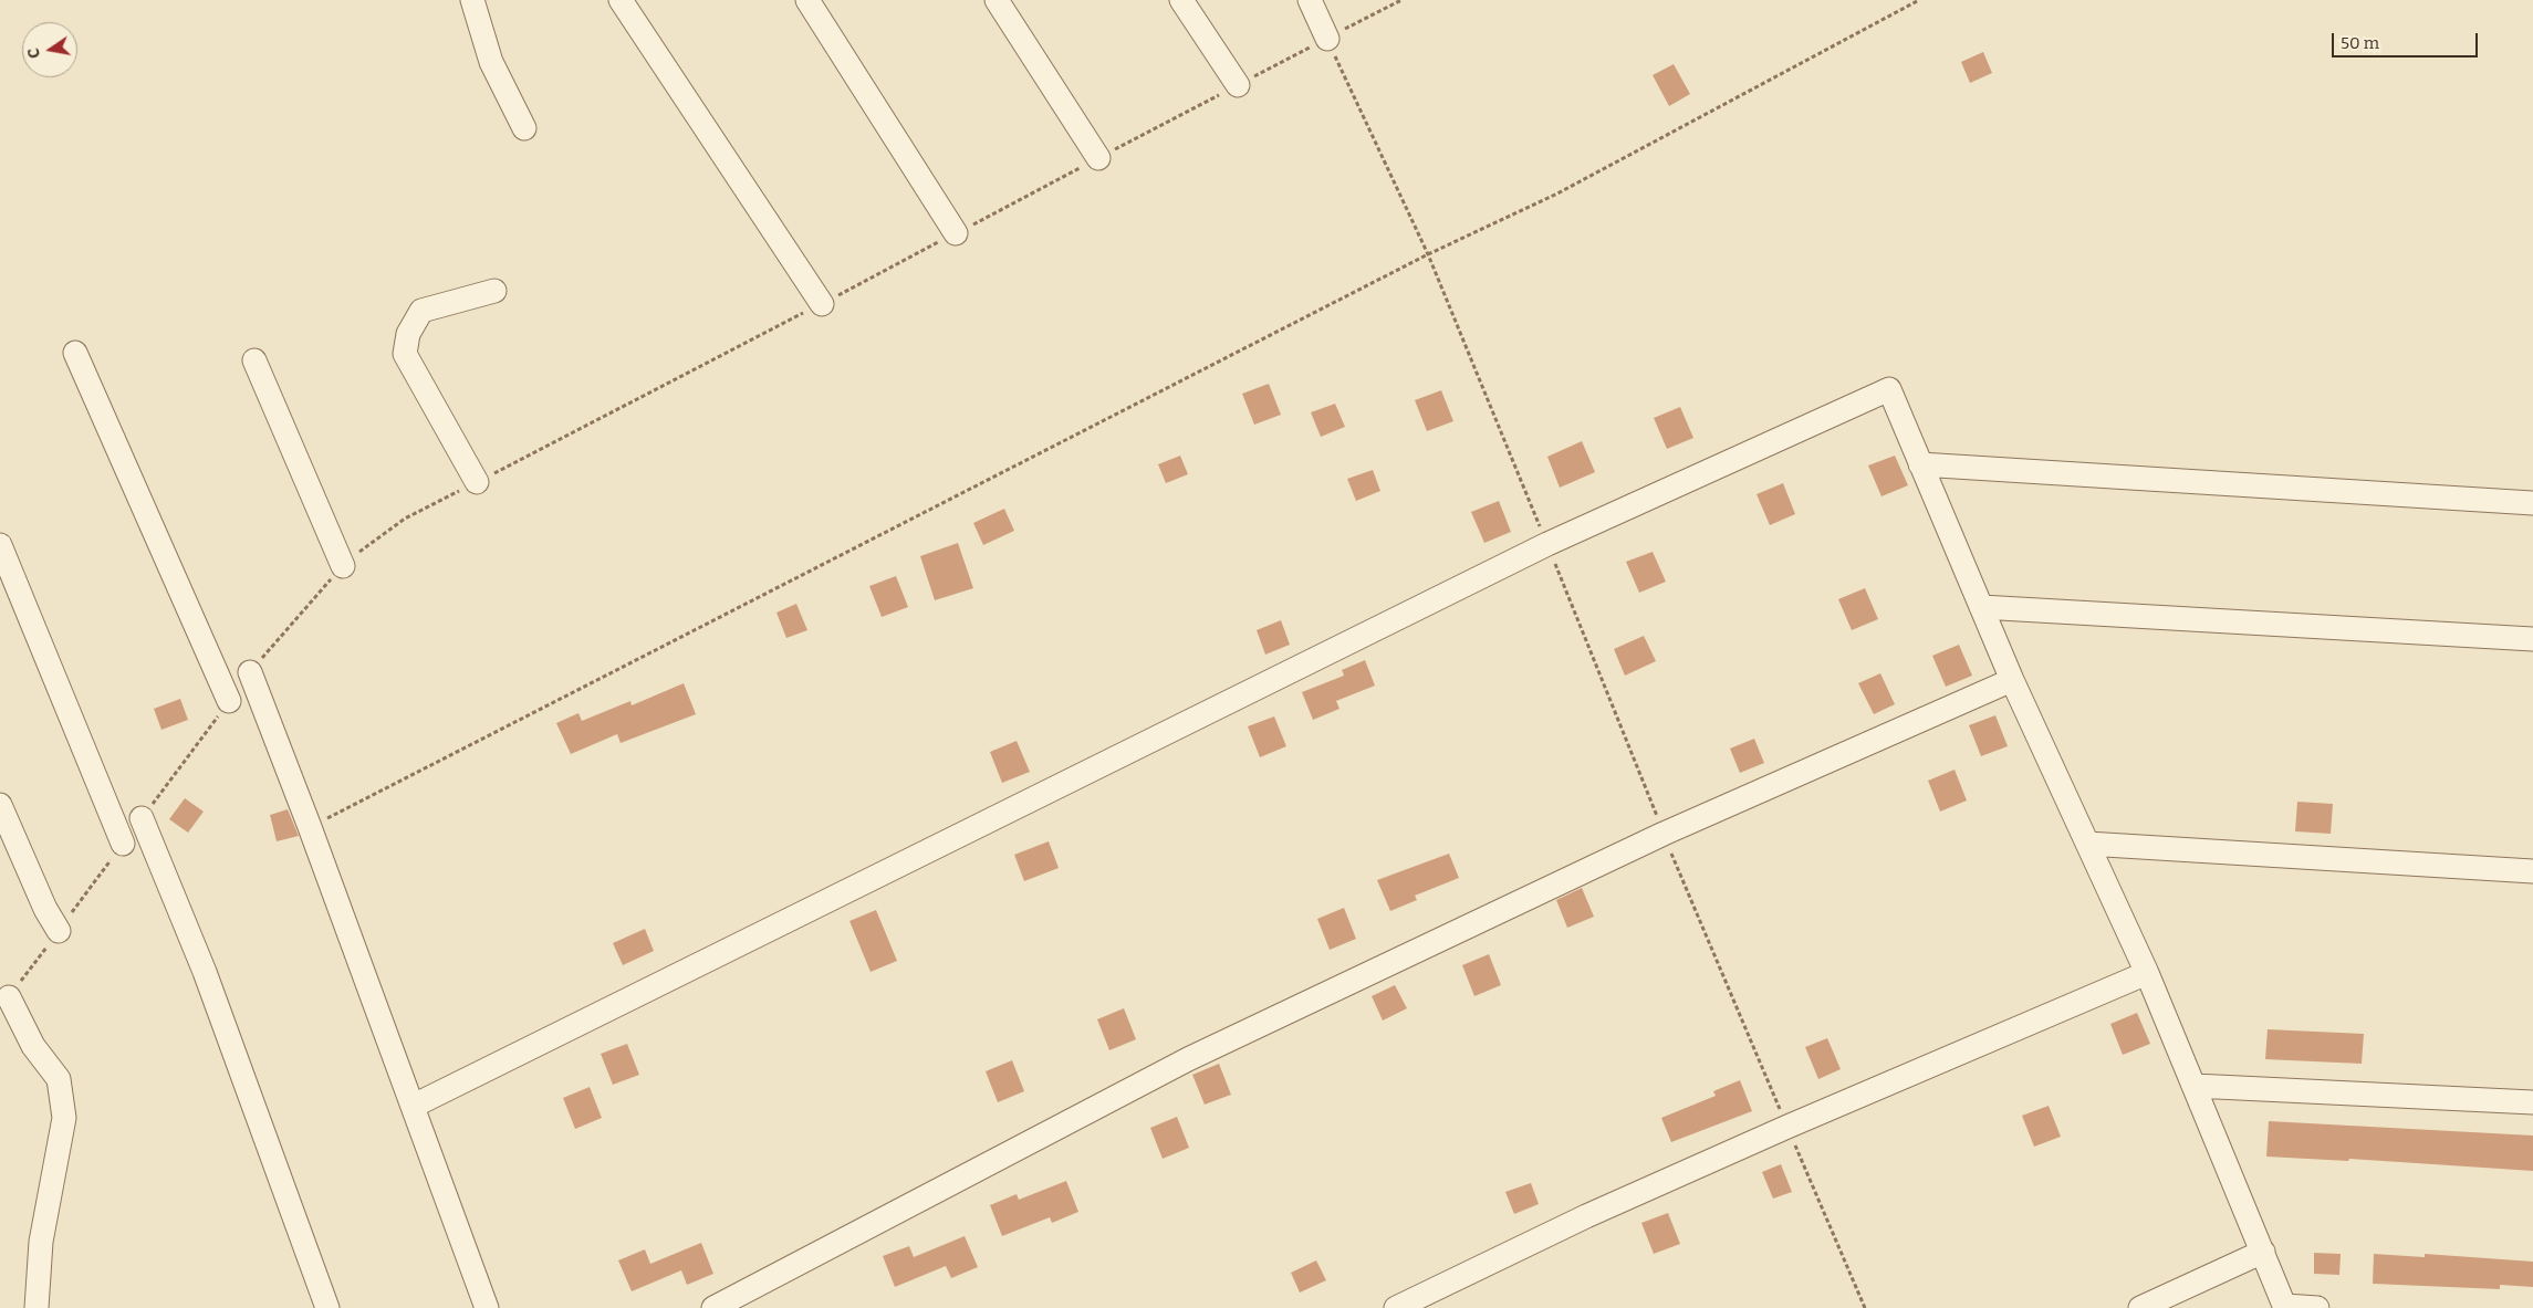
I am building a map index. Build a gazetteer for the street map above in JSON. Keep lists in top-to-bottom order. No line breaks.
{"scale_bar":"50 m","north":"left"}
